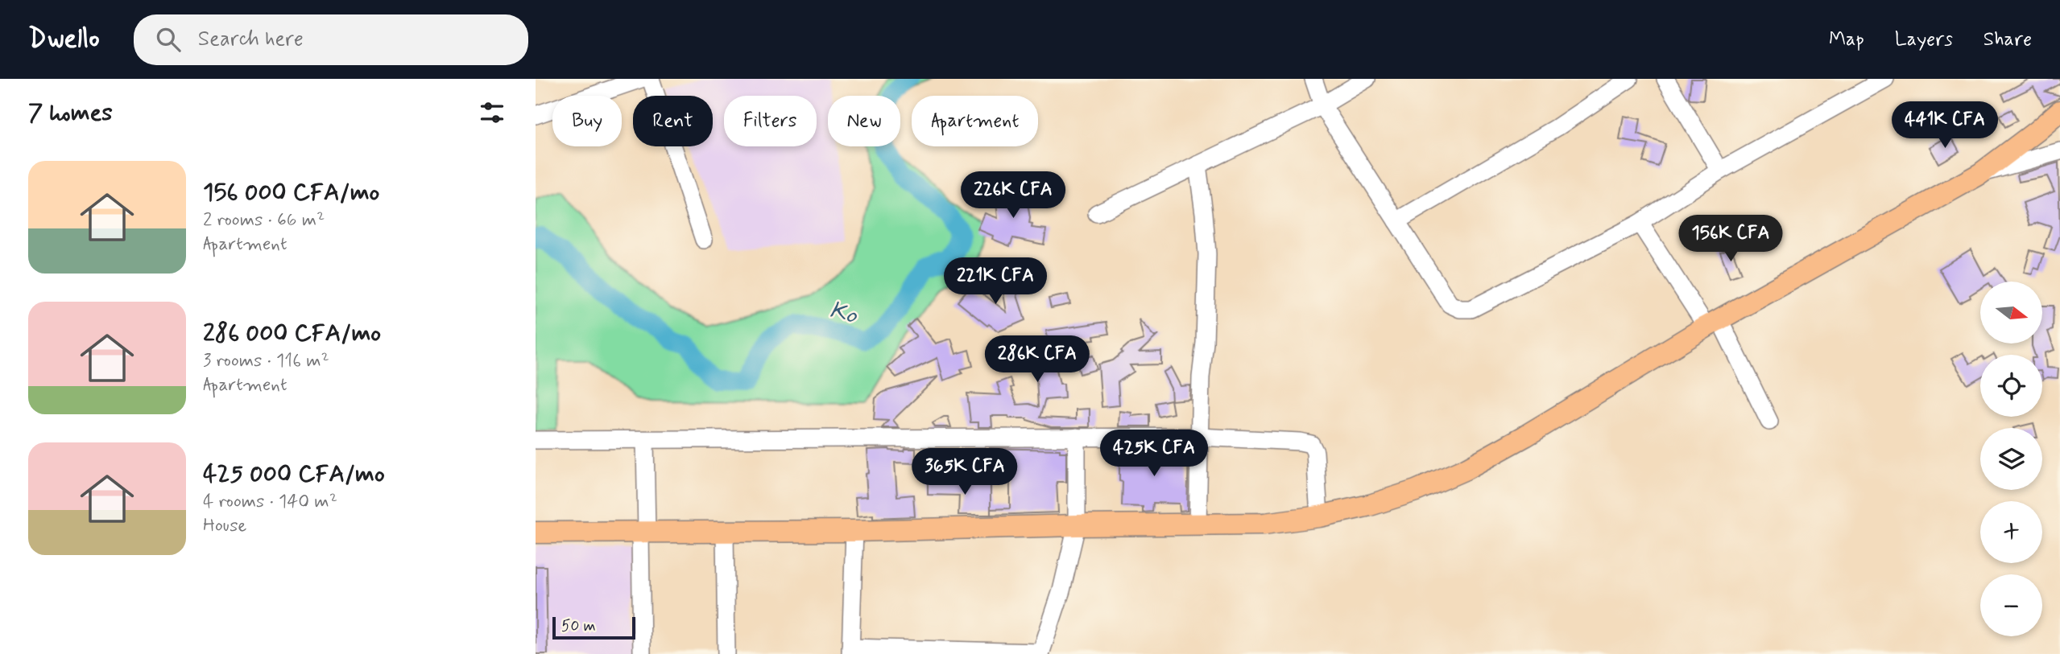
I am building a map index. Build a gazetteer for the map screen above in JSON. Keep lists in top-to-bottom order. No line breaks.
{"water":["Ko"],"scale_bar":"50 m","north":"right","page":{"header":"Dwello","search":"Search here","nav":["Map","Layers","Share"],"heading":"7 homes","chip":["Buy","Rent","Filters","New","Apartment"],"price":["441K CFA","226K CFA","156K CFA","221K CFA","286K CFA","425K CFA","365K CFA"],"list":[{"name":"156 000 CFA/mo","note":"2 rooms · 66 m² · Apartment"},{"name":"286 000 CFA/mo","note":"3 rooms · 116 m² · Apartment"},{"name":"425 000 CFA/mo","note":"4 rooms · 140 m² · House"}],"map_buttons":["+","−"],"scale":"50 m"}}
